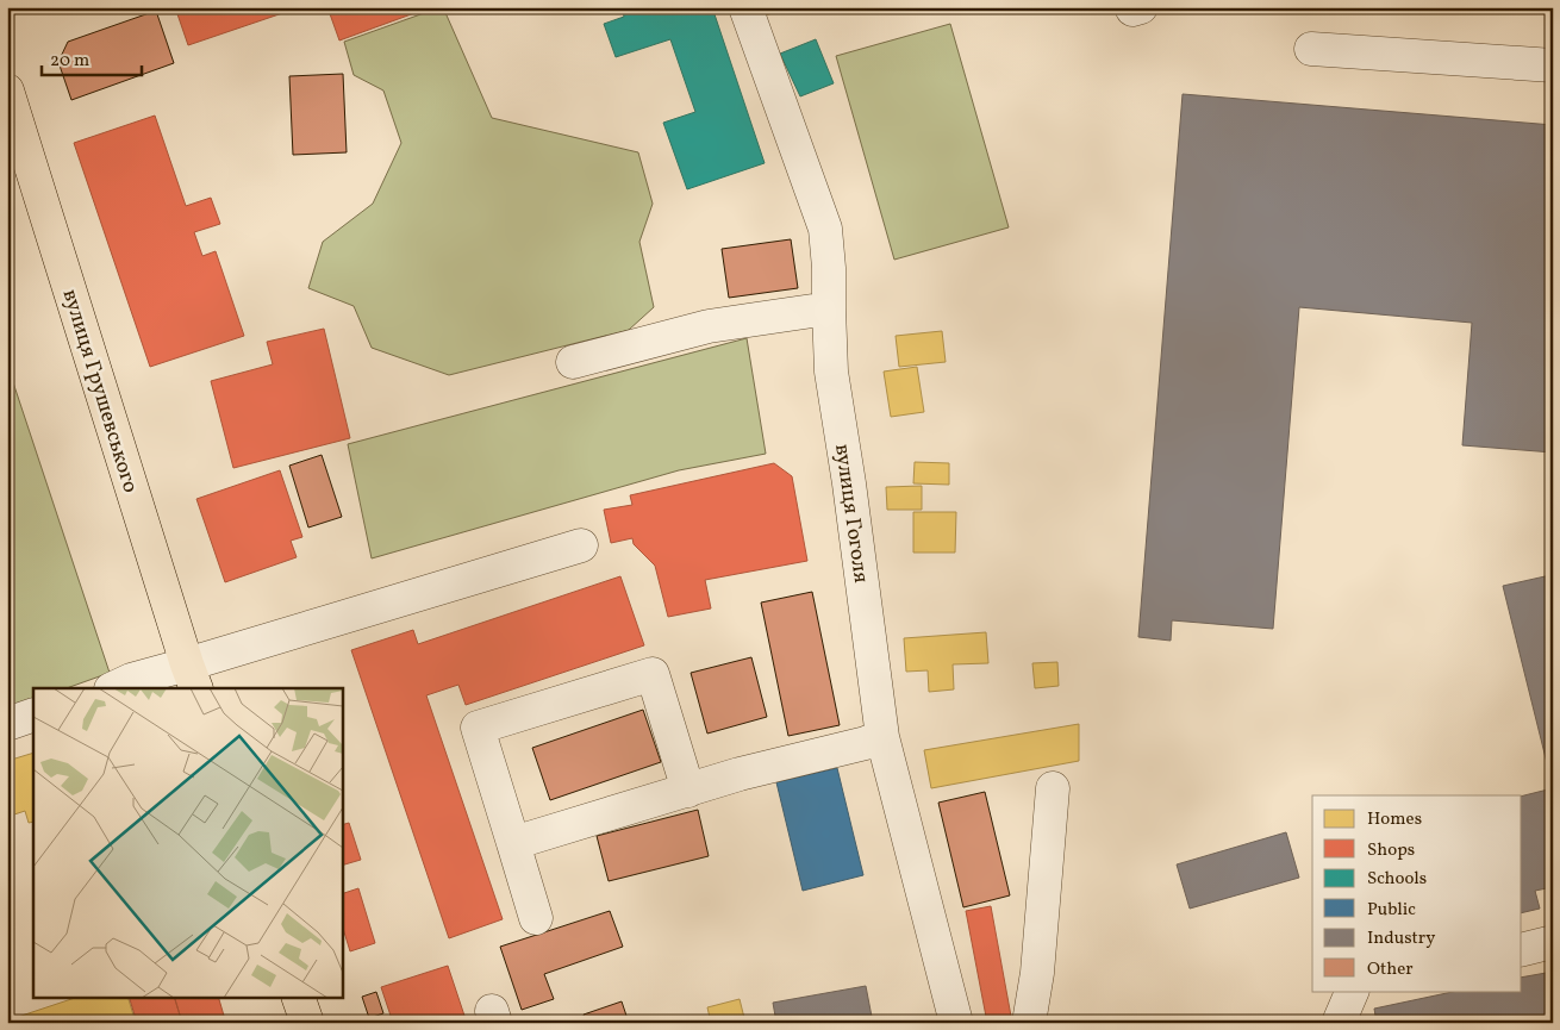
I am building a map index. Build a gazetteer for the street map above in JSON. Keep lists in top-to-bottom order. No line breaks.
{"streets":{"main road":["вулиця Грушевського"],"street":["вулиця Гоголя"]},"legend":["Homes","Shops","Schools","Public","Industry","Other"],"scale_bar":"20 m"}
